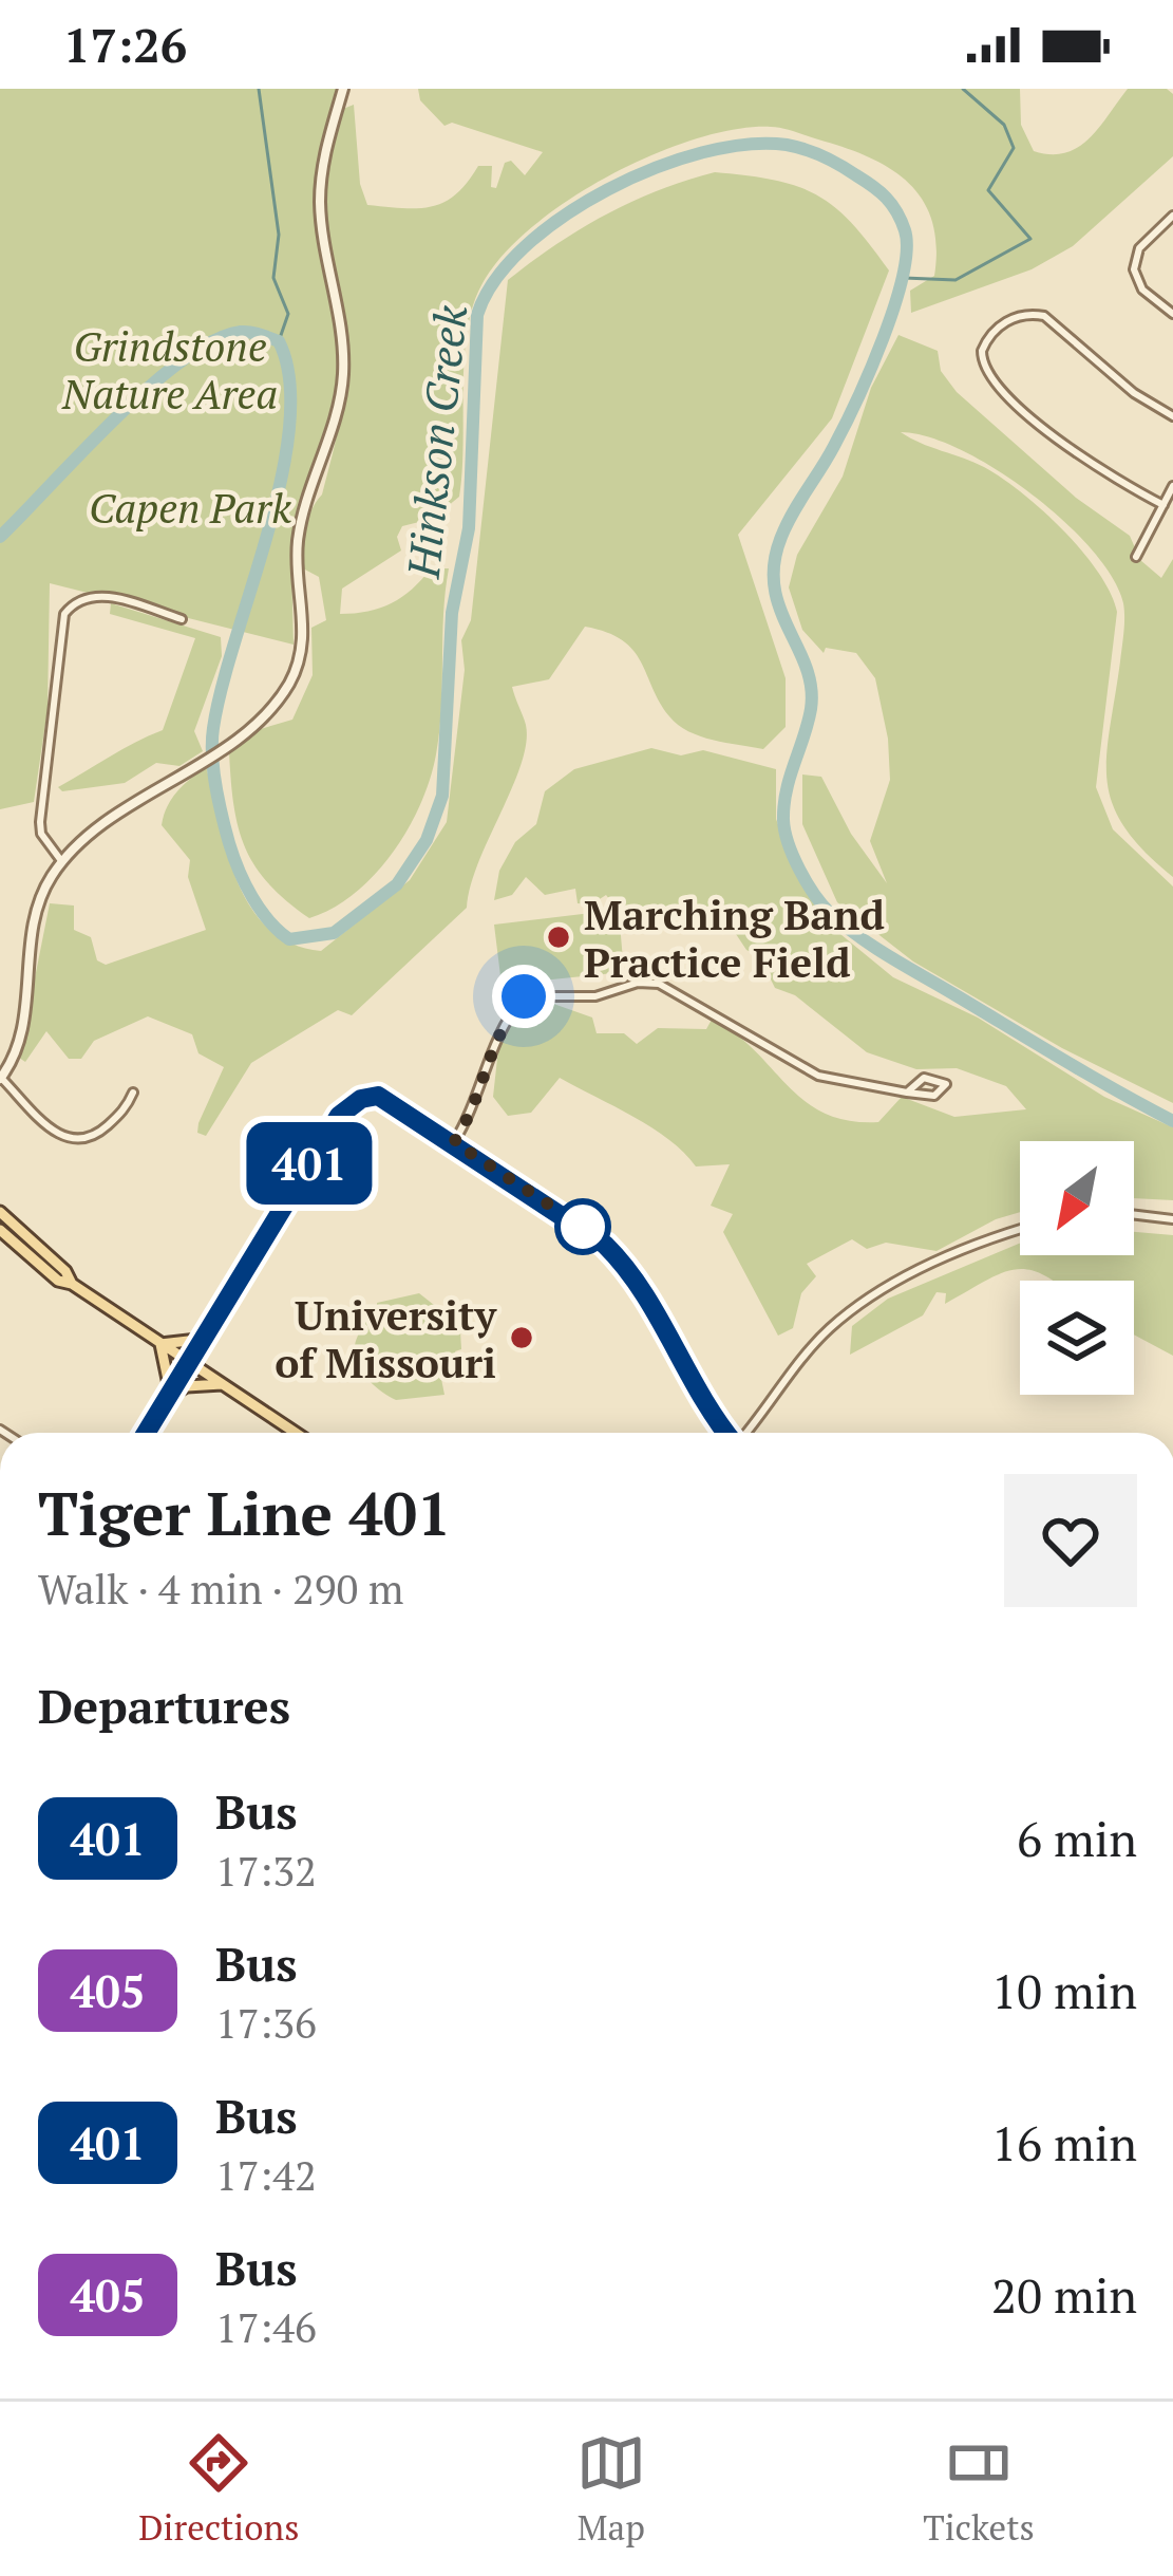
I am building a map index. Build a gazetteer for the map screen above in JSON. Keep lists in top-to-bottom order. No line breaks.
{"water":["Hinkson Creek"],"parks":["Grindstone Nature Area","Capen Park"],"places":["Marching Band Practice Field","University of Missouri"],"lines":["bus line 401"],"north":"bottom left","page":{"status":"17:26","on_map":"401","heading":[["Tiger Line 401","Walk · 4 min · 290 m"],"Departures"],"list":[{"mark":"401","name":"Bus","note":"17:32","value":"6 min"},{"mark":"405","name":"Bus","note":"17:36","value":"10 min"},{"mark":"401","name":"Bus","note":"17:42","value":"16 min"},{"mark":"405","name":"Bus","note":"17:46","value":"20 min"}],"tabs":["Directions","Map","Tickets"]}}
